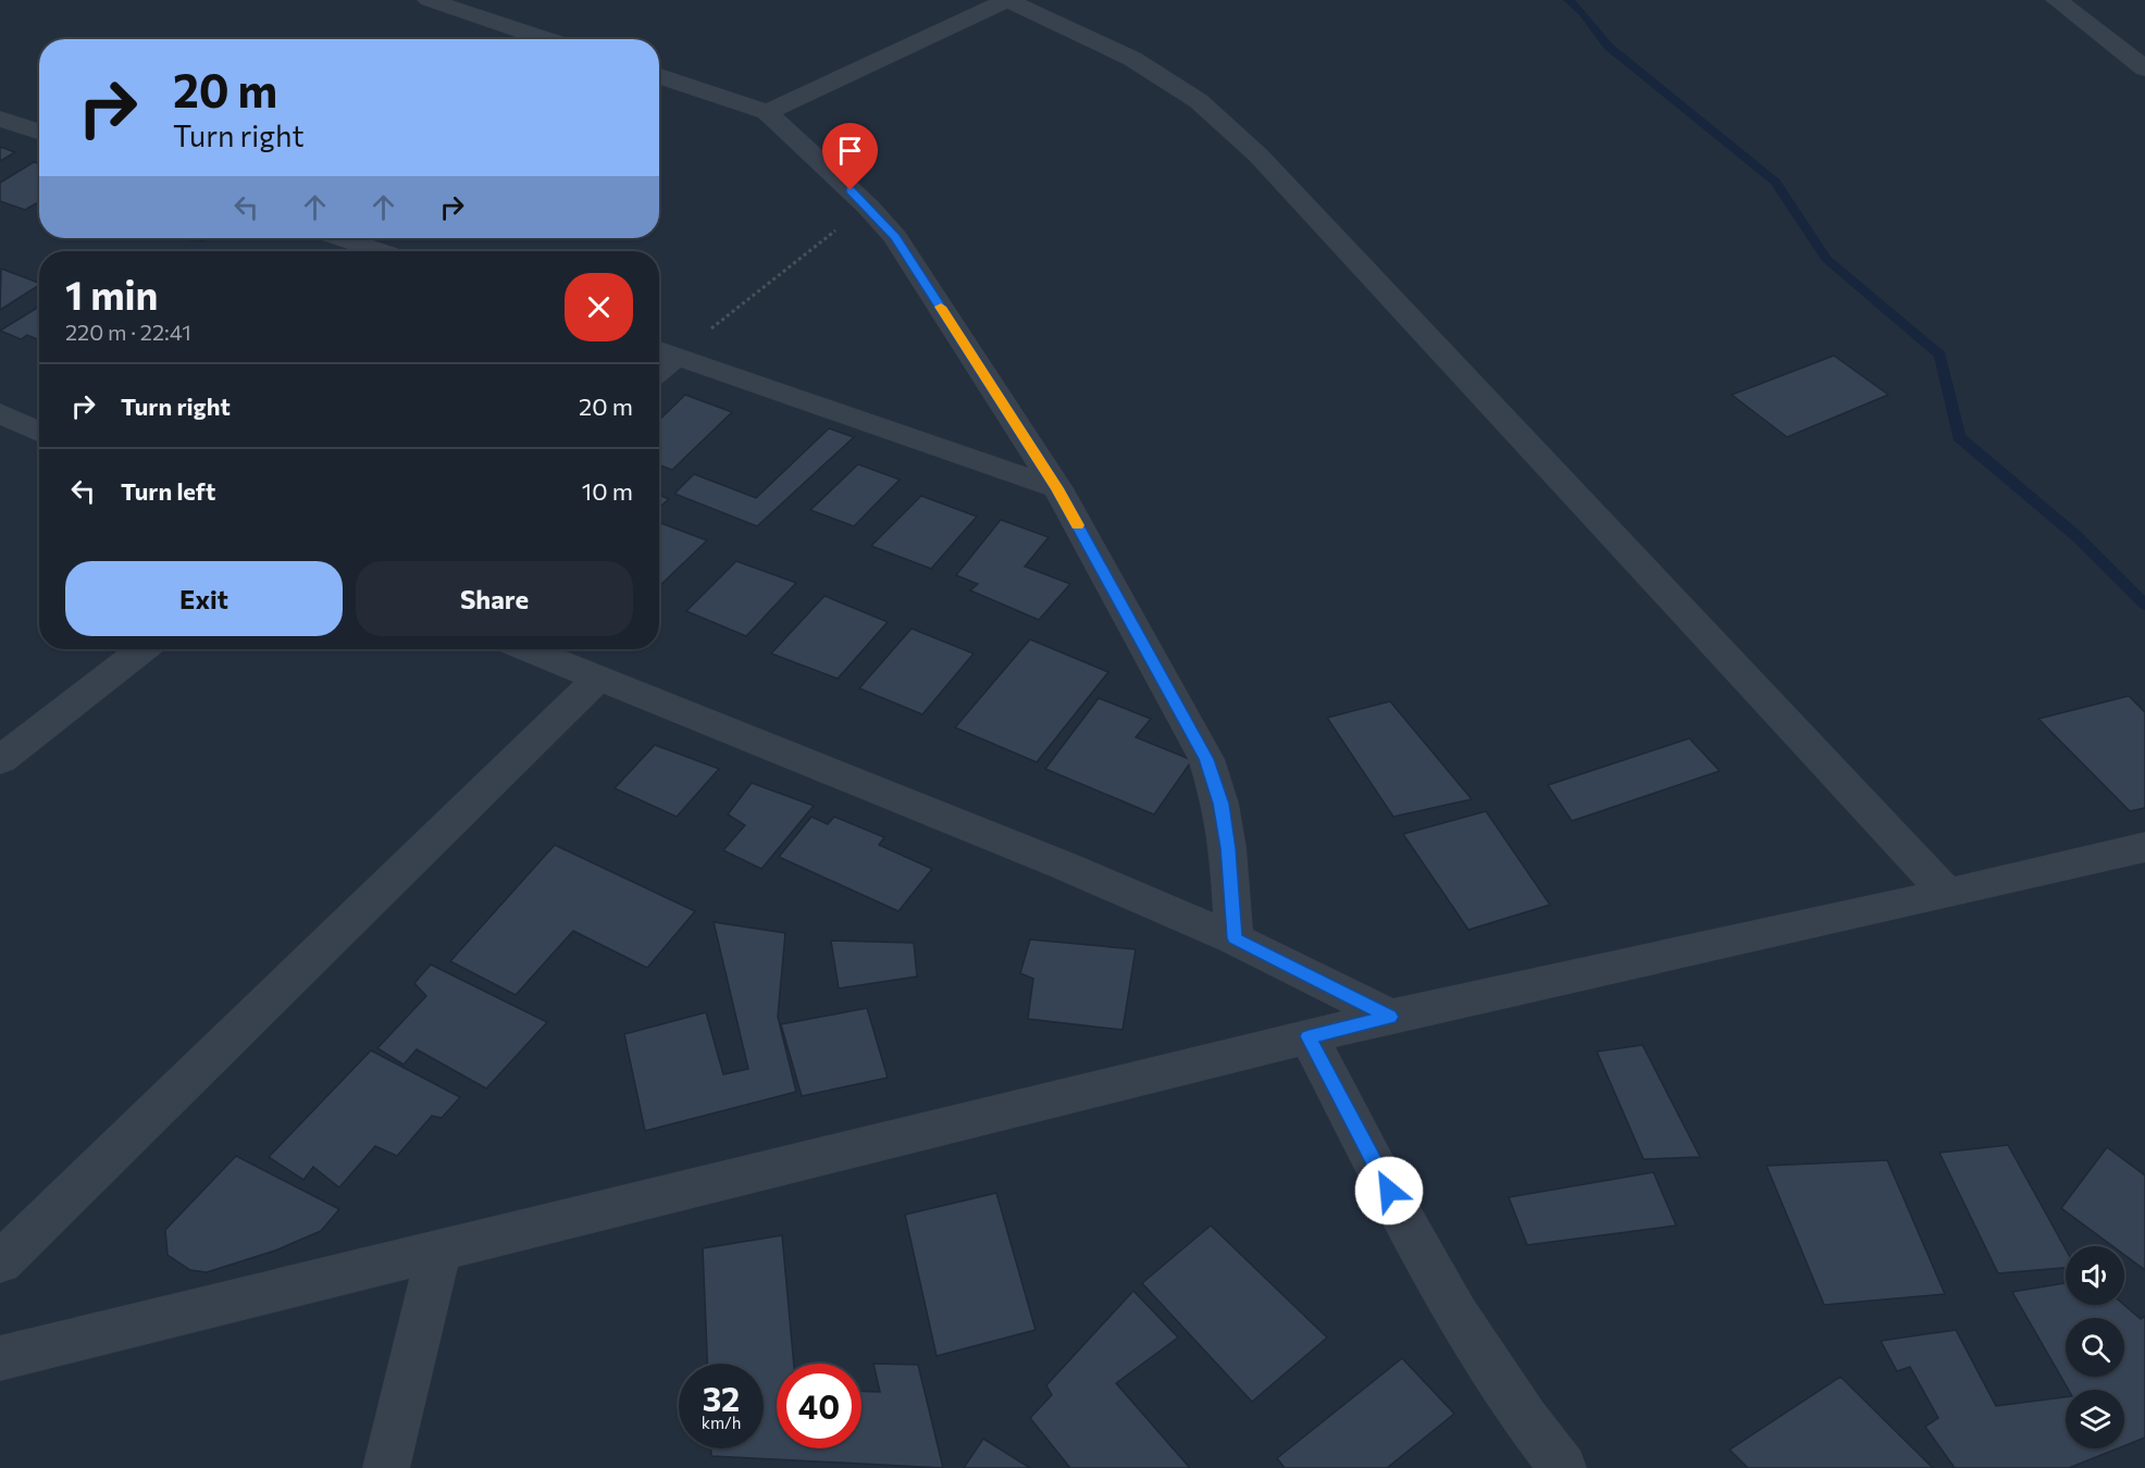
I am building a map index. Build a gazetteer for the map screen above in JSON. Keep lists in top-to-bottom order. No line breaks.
{"page":{"turn":["20 m","Turn right"],"heading":["1 min","220 m · 22:41"],"list":[{"name":"Turn right","value":"20 m"},{"name":"Turn left","value":"10 m"}],"buttons":["Exit","Share"],"speed":"32 km/h","limit":"40"}}
